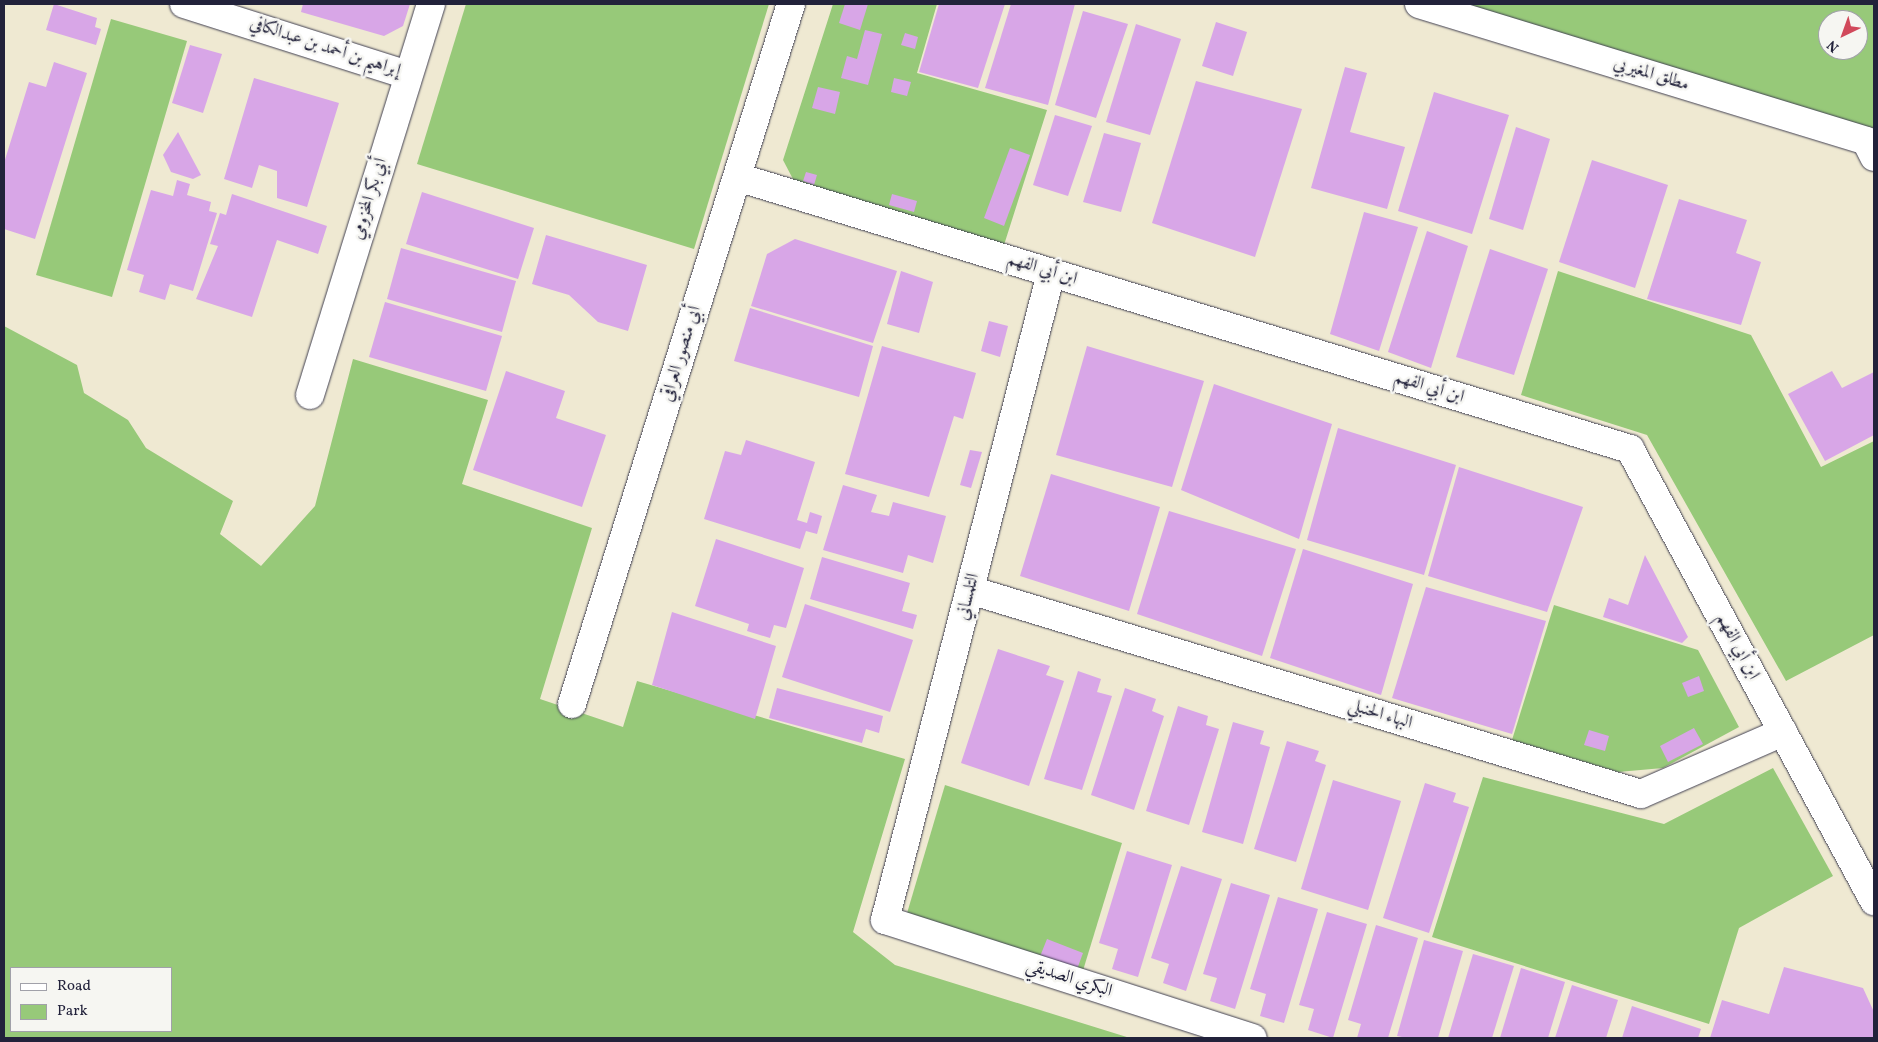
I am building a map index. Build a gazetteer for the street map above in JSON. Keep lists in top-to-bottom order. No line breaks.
{"streets":{"street":["إبراهيم بن أحمد بن عبدالكافي","مطلق المغيربي","أبي بكر المخزومي","ابن أبي الفهم","أبي منصور العراقي","التلمساني","البهاء الحنبلي","البكري الصديقي"]},"crossings":[["إبراهيم بن أحمد بن عبدالكافي","أبي بكر المخزومي"],["ابن أبي الفهم","أبي منصور العراقي"],["ابن أبي الفهم","التلمساني"],["ابن أبي الفهم","البهاء الحنبلي"],["التلمساني","البهاء الحنبلي"],["التلمساني","البكري الصديقي"]],"legend":["Road","Park"],"north":"bottom left"}
